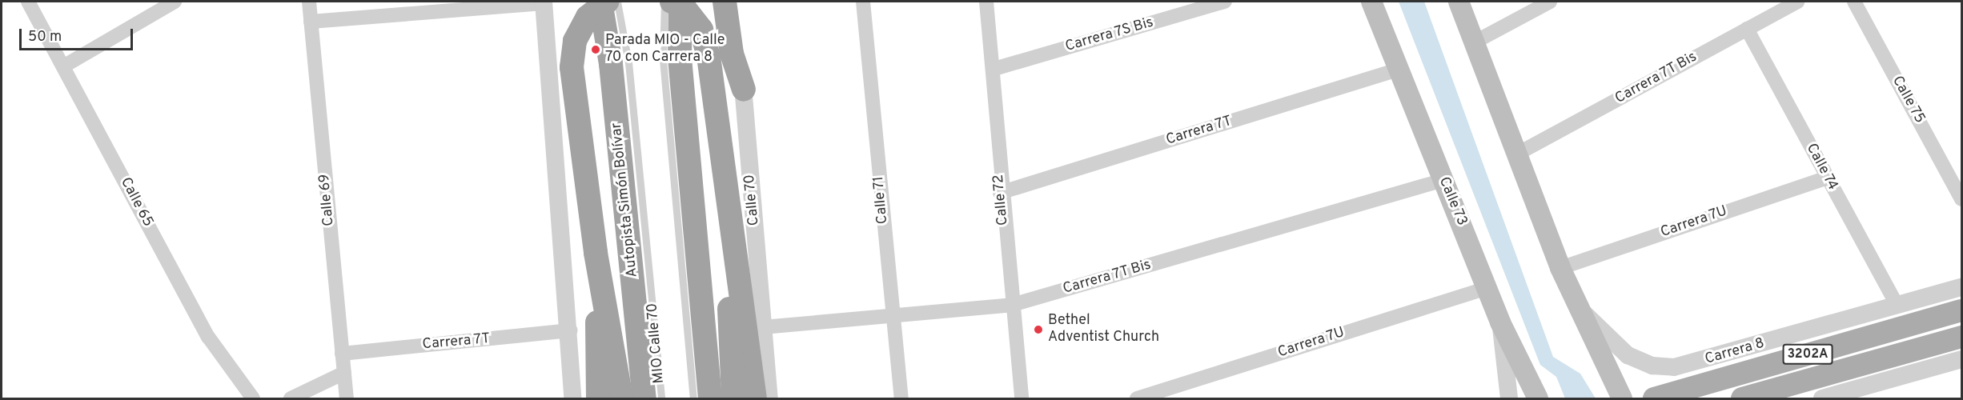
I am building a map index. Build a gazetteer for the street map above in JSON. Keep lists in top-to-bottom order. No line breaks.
{"streets":{"highway":["Autopista Simón Bolívar"],"main road":["Calle 73","Carrera 8","3202A"],"street":["Carrera 7S Bis","Carrera 7T Bis","Calle 75","Carrera 7T","Calle 74","Calle 69","Calle 70","Calle 71","Calle 72","Calle 65","Carrera 7U"],"lane":["MIO Calle 70"]},"crossings":[["Carrera 7S Bis","Calle 72"],["Carrera 7T Bis","Calle 74"],["Carrera 7T Bis","Calle 70"],["Carrera 7T Bis","Calle 71"],["Carrera 7T Bis","Calle 72"],["Carrera 7T Bis","Calle 73"],["Carrera 7T","Calle 69"],["Carrera 7T","Calle 72"],["Carrera 7T","Calle 73"],["Calle 74","Carrera 7U"],["Calle 74","Carrera 8"],["Calle 73","Carrera 7U"]],"places":["Parada MIO - Calle 70 con Carrera 8","Bethel Adventist Church"],"scale_bar":"50 m"}
